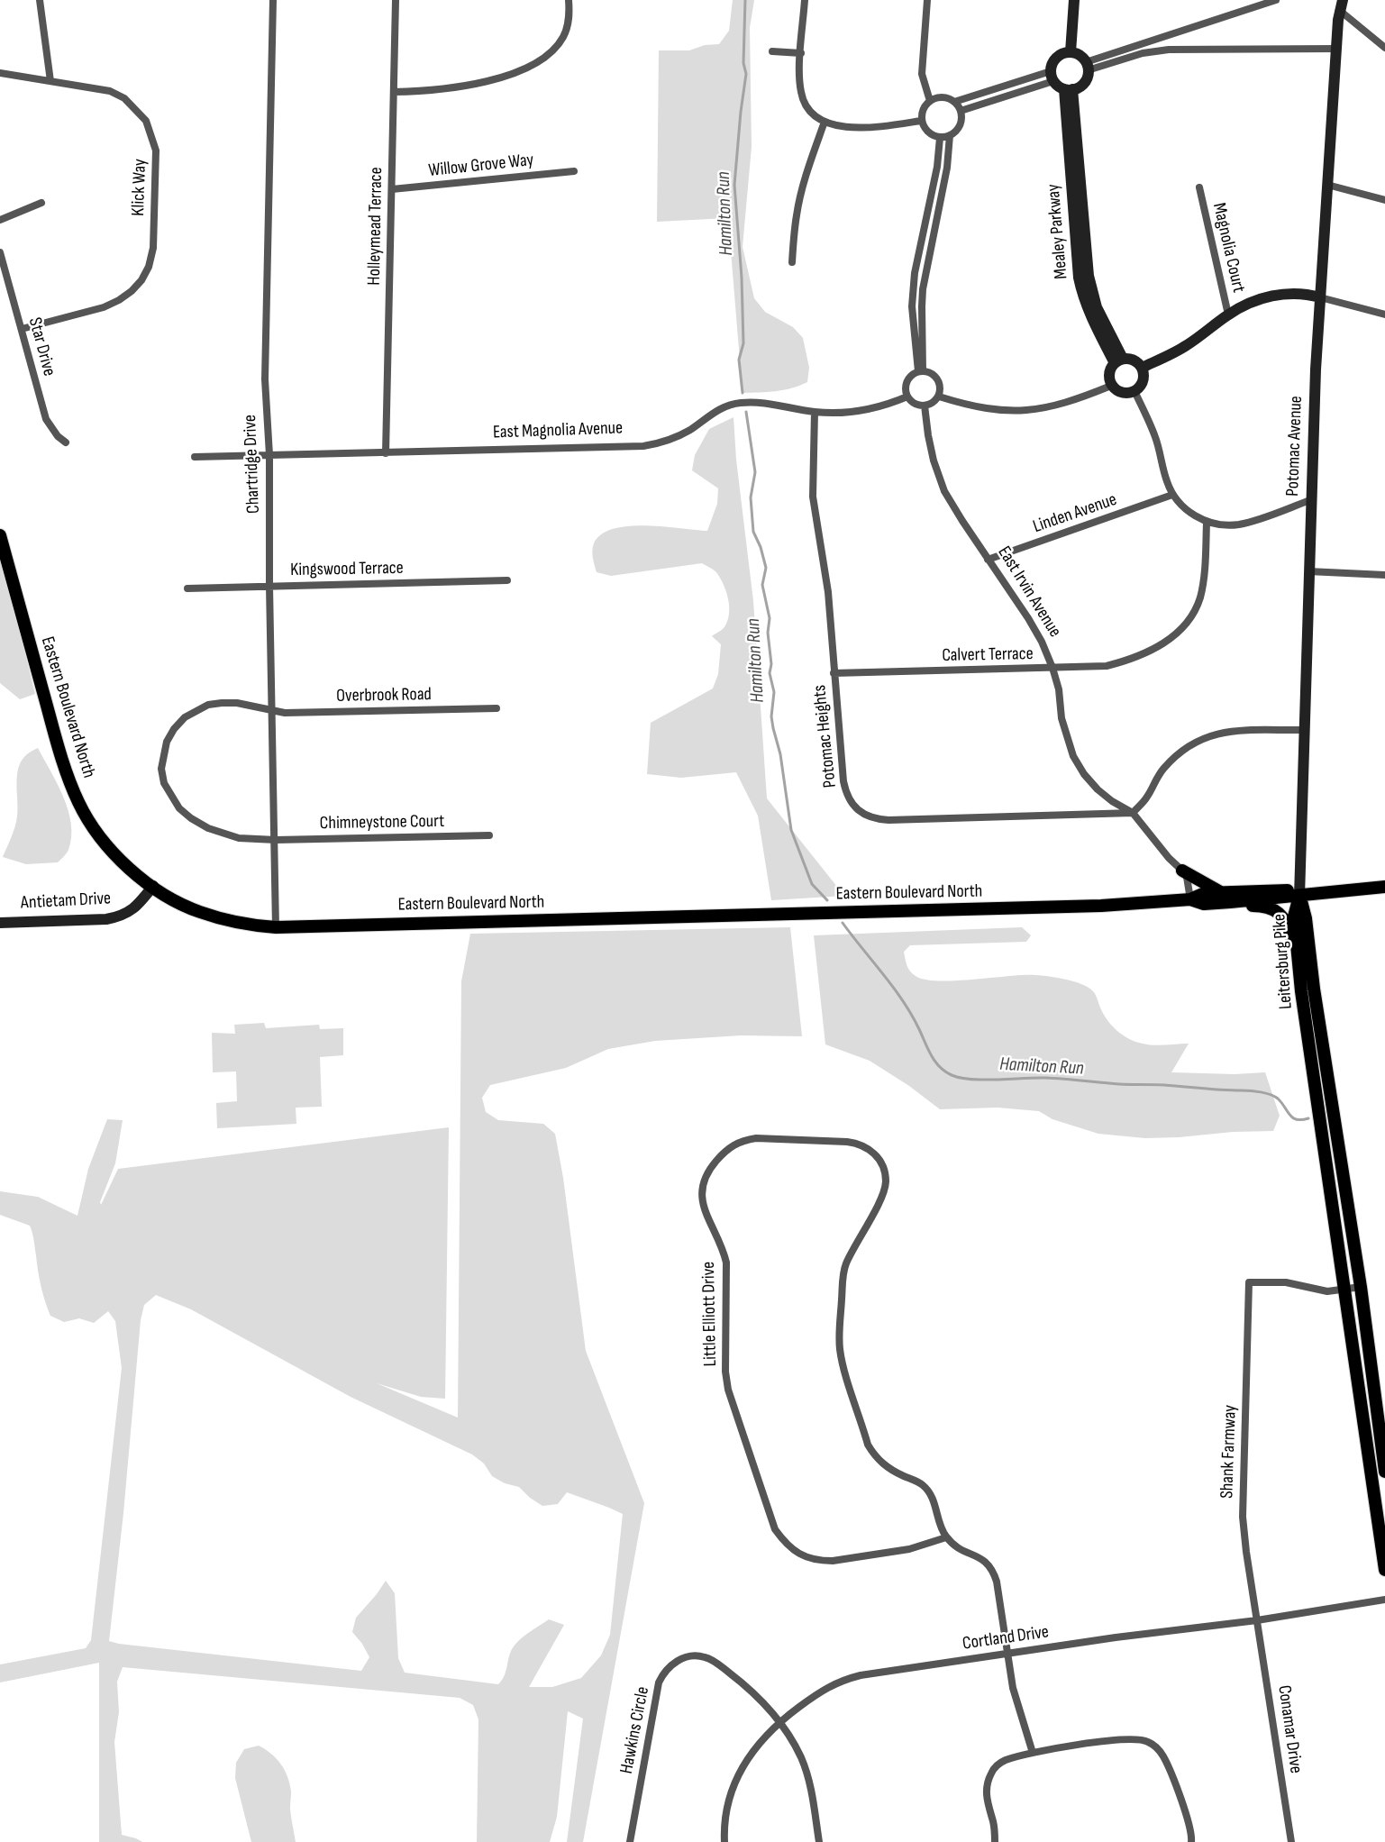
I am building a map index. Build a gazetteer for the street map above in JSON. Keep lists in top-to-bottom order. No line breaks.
{"streets":{"main road":["Eastern Boulevard North","Leitersburg Pike"],"street":["Willow Grove Way","Klick Way","Holleymead Terrace","Mealey Parkway","Magnolia Court","Star Drive","East Magnolia Avenue","Potomac Avenue","Chartridge Drive","Linden Avenue","Kingswood Terrace","East Irvin Avenue","Calvert Terrace","Overbrook Road","Potomac Heights","Chimneystone Court","Antietam Drive","Little Elliott Drive","Shank Farmway","Cortland Drive","Conamar Drive","Hawkins Circle"]},"crossings":[["Willow Grove Way","Holleymead Terrace"],["Klick Way","Star Drive"],["Holleymead Terrace","East Magnolia Avenue"],["East Magnolia Avenue","Chartridge Drive"],["East Magnolia Avenue","East Irvin Avenue"],["East Magnolia Avenue","Potomac Heights"],["Potomac Avenue","Eastern Boulevard North"],["Potomac Avenue","Leitersburg Pike"],["Chartridge Drive","Kingswood Terrace"],["Chartridge Drive","Overbrook Road"],["Chartridge Drive","Eastern Boulevard North"],["Chartridge Drive","Chimneystone Court"],["Linden Avenue","East Irvin Avenue"],["East Irvin Avenue","Calvert Terrace"],["East Irvin Avenue","Potomac Heights"],["Calvert Terrace","Potomac Heights"],["Overbrook Road","Chimneystone Court"],["Eastern Boulevard North","Antietam Drive"],["Eastern Boulevard North","Leitersburg Pike"],["Leitersburg Pike","Shank Farmway"],["Shank Farmway","Cortland Drive"],["Shank Farmway","Conamar Drive"],["Cortland Drive","Conamar Drive"],["Cortland Drive","Hawkins Circle"]],"water":["Hamilton Run"]}
